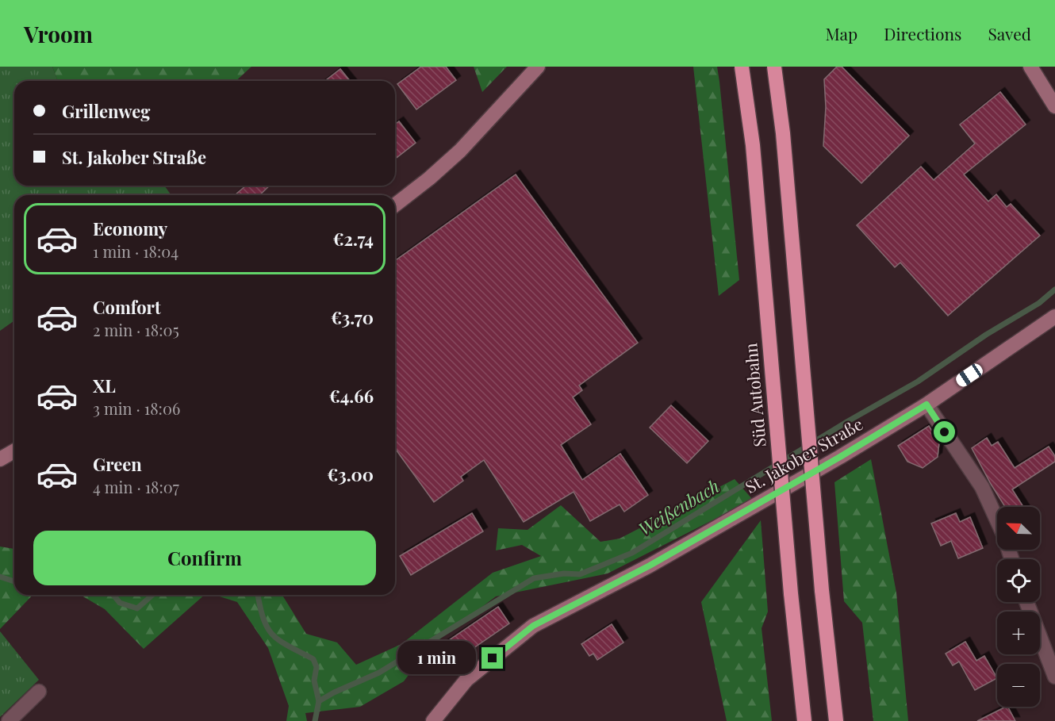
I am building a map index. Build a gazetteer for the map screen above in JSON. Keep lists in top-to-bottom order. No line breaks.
{"streets":{"highway":["Süd Autobahn"],"main road":["St. Jakober Straße"]},"water":["Weißenbach"],"north":"top left","page":{"header":"Vroom","nav":["Map","Directions","Saved"],"banner":["Grillenweg","St. Jakober Straße"],"list":[{"name":"Economy","note":"1 min · 18:04","value":"€2.74"},{"name":"Comfort","note":"2 min · 18:05","value":"€3.70"},{"name":"XL","note":"3 min · 18:06","value":"€4.66"},{"name":"Green","note":"4 min · 18:07","value":"€3.00"}],"map_buttons":["+","−"],"buttons":"Confirm","bubble":"1 min"}}
